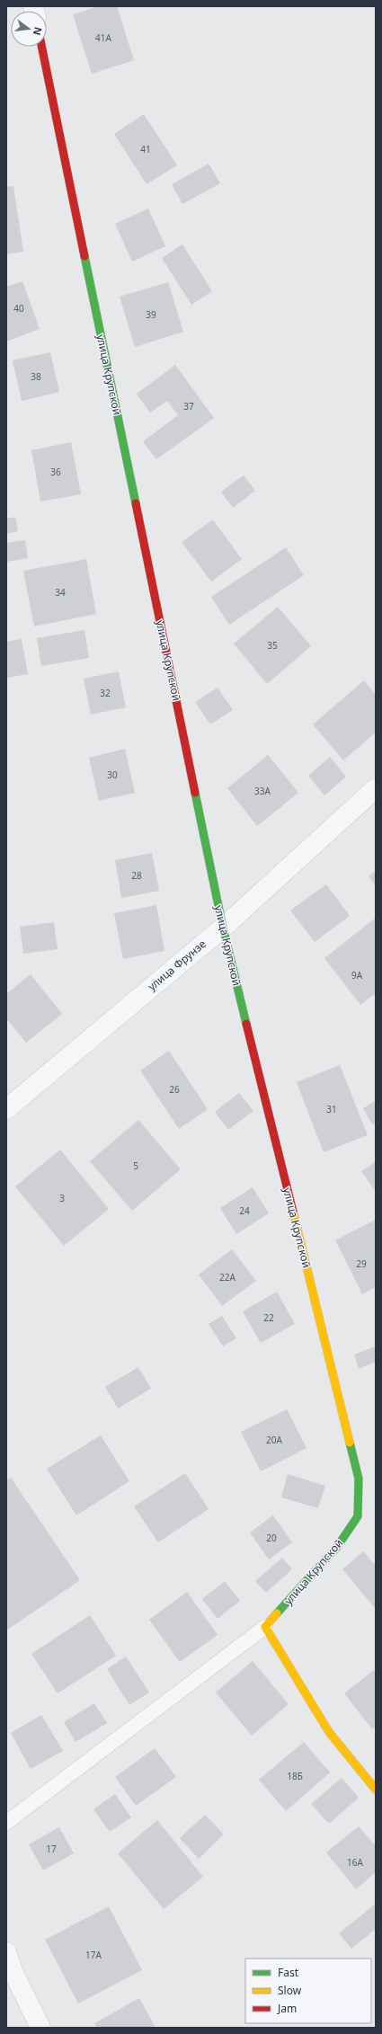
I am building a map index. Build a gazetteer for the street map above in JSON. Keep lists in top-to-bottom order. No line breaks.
{"streets":{"street":["улица Крупской","улица Фрунзе"]},"crossings":[["улица Крупской","улица Фрунзе"]],"house_numbers":["41А","41","40","39","38","37","36","34","35","32","30","33А","28","9А","26","31","5","3","24","29","22А","22","20А","20","18Б","17","16А","17А"],"legend":["Fast","Slow","Jam"],"north":"right"}
